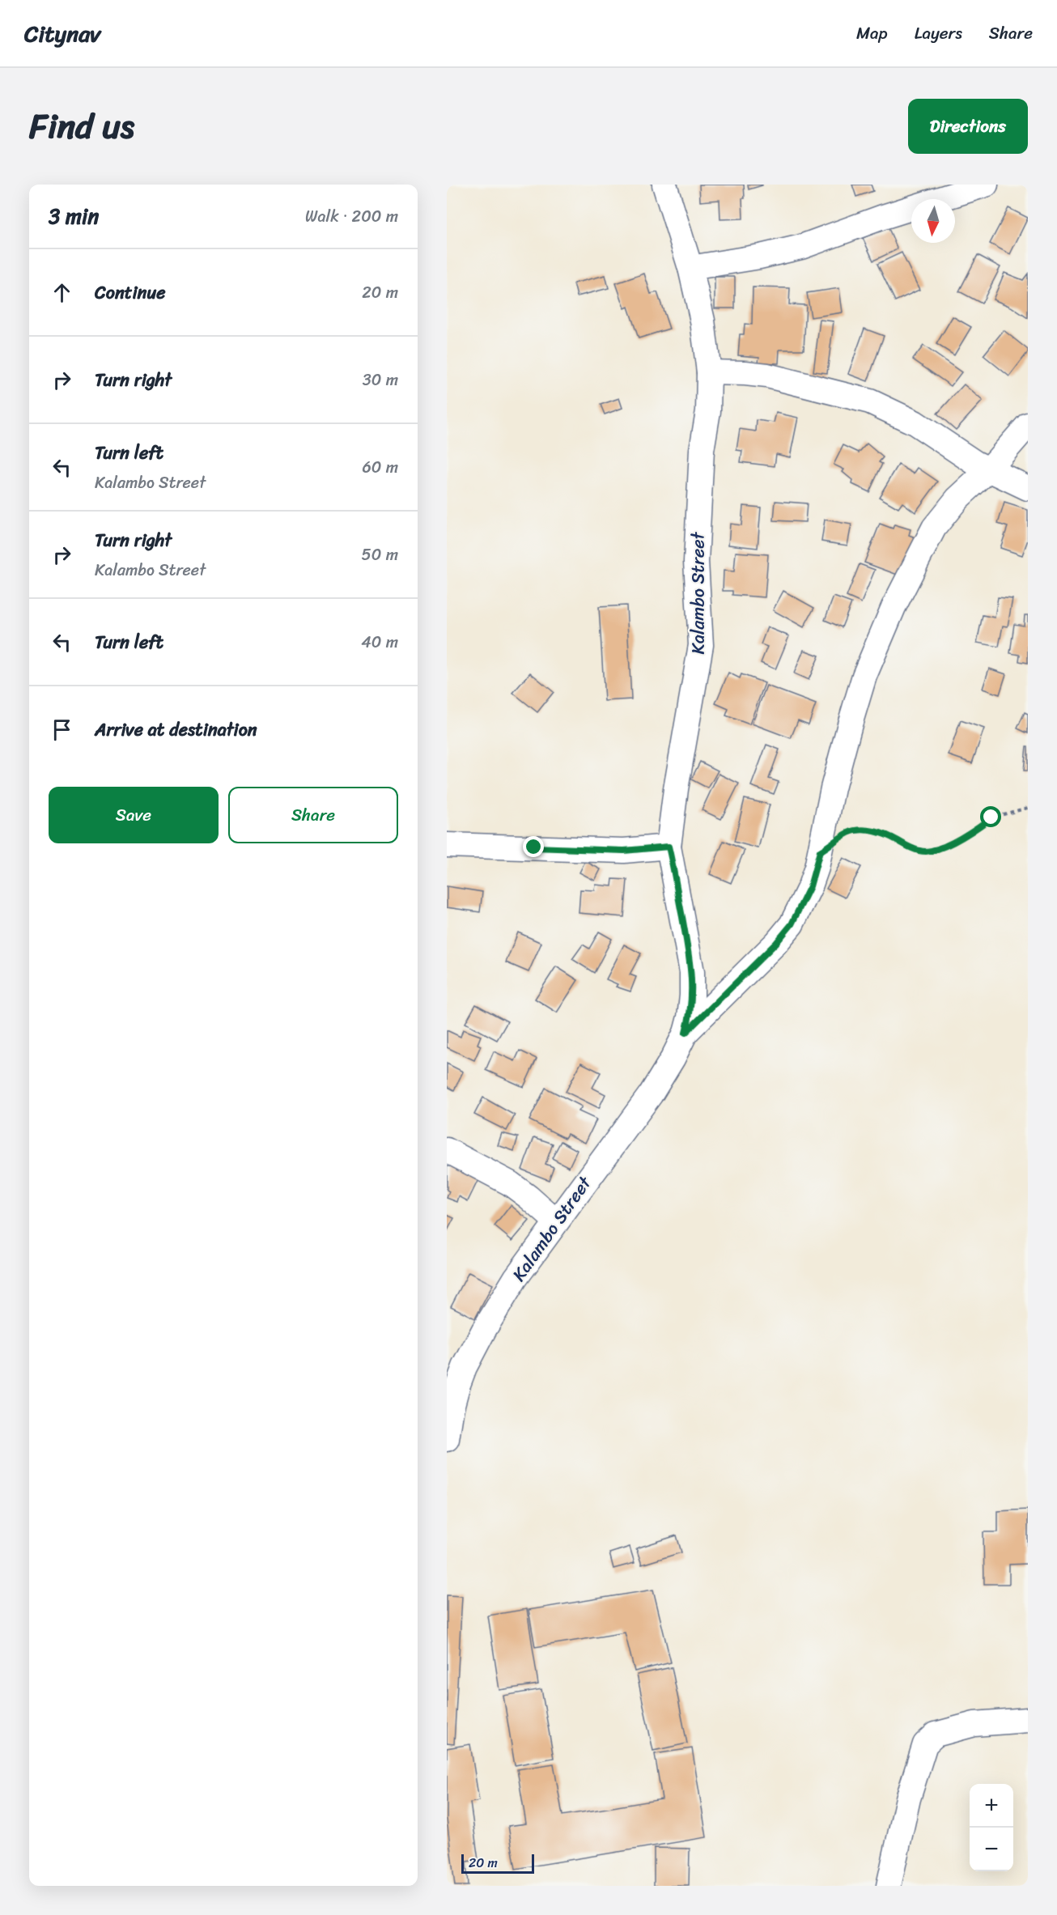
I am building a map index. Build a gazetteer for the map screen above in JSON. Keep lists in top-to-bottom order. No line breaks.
{"streets":{"street":["Kalambo Street"]},"scale_bar":"20 m","north":"bottom","page":{"header":"Citynav","nav":["Map","Layers","Share"],"title":"Find us","buttons":["Directions",["Save","Share"]],"heading":["3 min","Walk · 200 m"],"list":[["Continue","20 m"],["Turn right","30 m"],["Turn left","Kalambo Street","60 m"],["Turn right","Kalambo Street","50 m"],["Turn left","40 m"],"Arrive at destination"],"map_buttons":["+","−"],"scale":"20 m"}}
